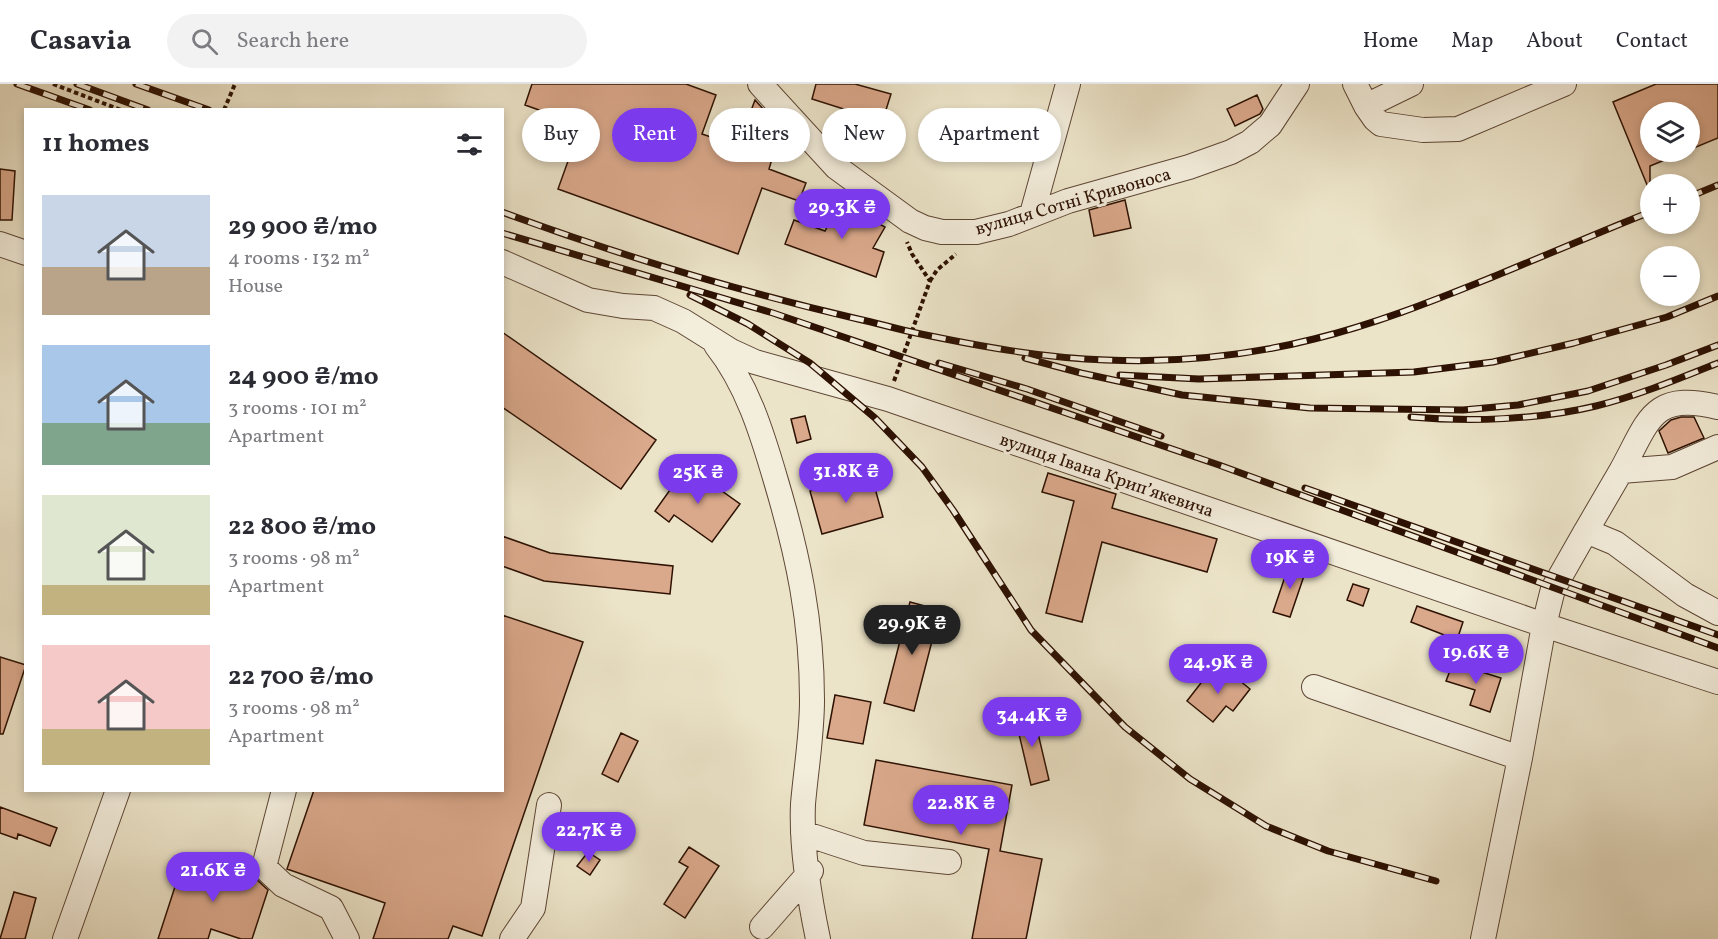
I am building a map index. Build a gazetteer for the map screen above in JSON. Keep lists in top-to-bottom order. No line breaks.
{"streets":{"street":["вулиця Сотні Кривоноса","вулиця Івана Крипʼякевича"]},"page":{"header":"Casavia","search":"Search here","nav":["Home","Map","About","Contact"],"map_buttons":["+","−"],"chip":["Buy","Rent","Filters","New","Apartment"],"heading":"11 homes","list":[{"name":"29 900 ₴/mo","note":"4 rooms · 132 m² · House"},{"name":"24 900 ₴/mo","note":"3 rooms · 101 m² · Apartment"},{"name":"22 800 ₴/mo","note":"3 rooms · 98 m² · Apartment"},{"name":"22 700 ₴/mo","note":"3 rooms · 98 m² · Apartment"}],"price":["29.3K ₴","31.8K ₴","25K ₴","19K ₴","29.9K ₴","19.6K ₴","24.9K ₴","34.4K ₴","22.8K ₴","22.7K ₴","21.6K ₴"]}}
